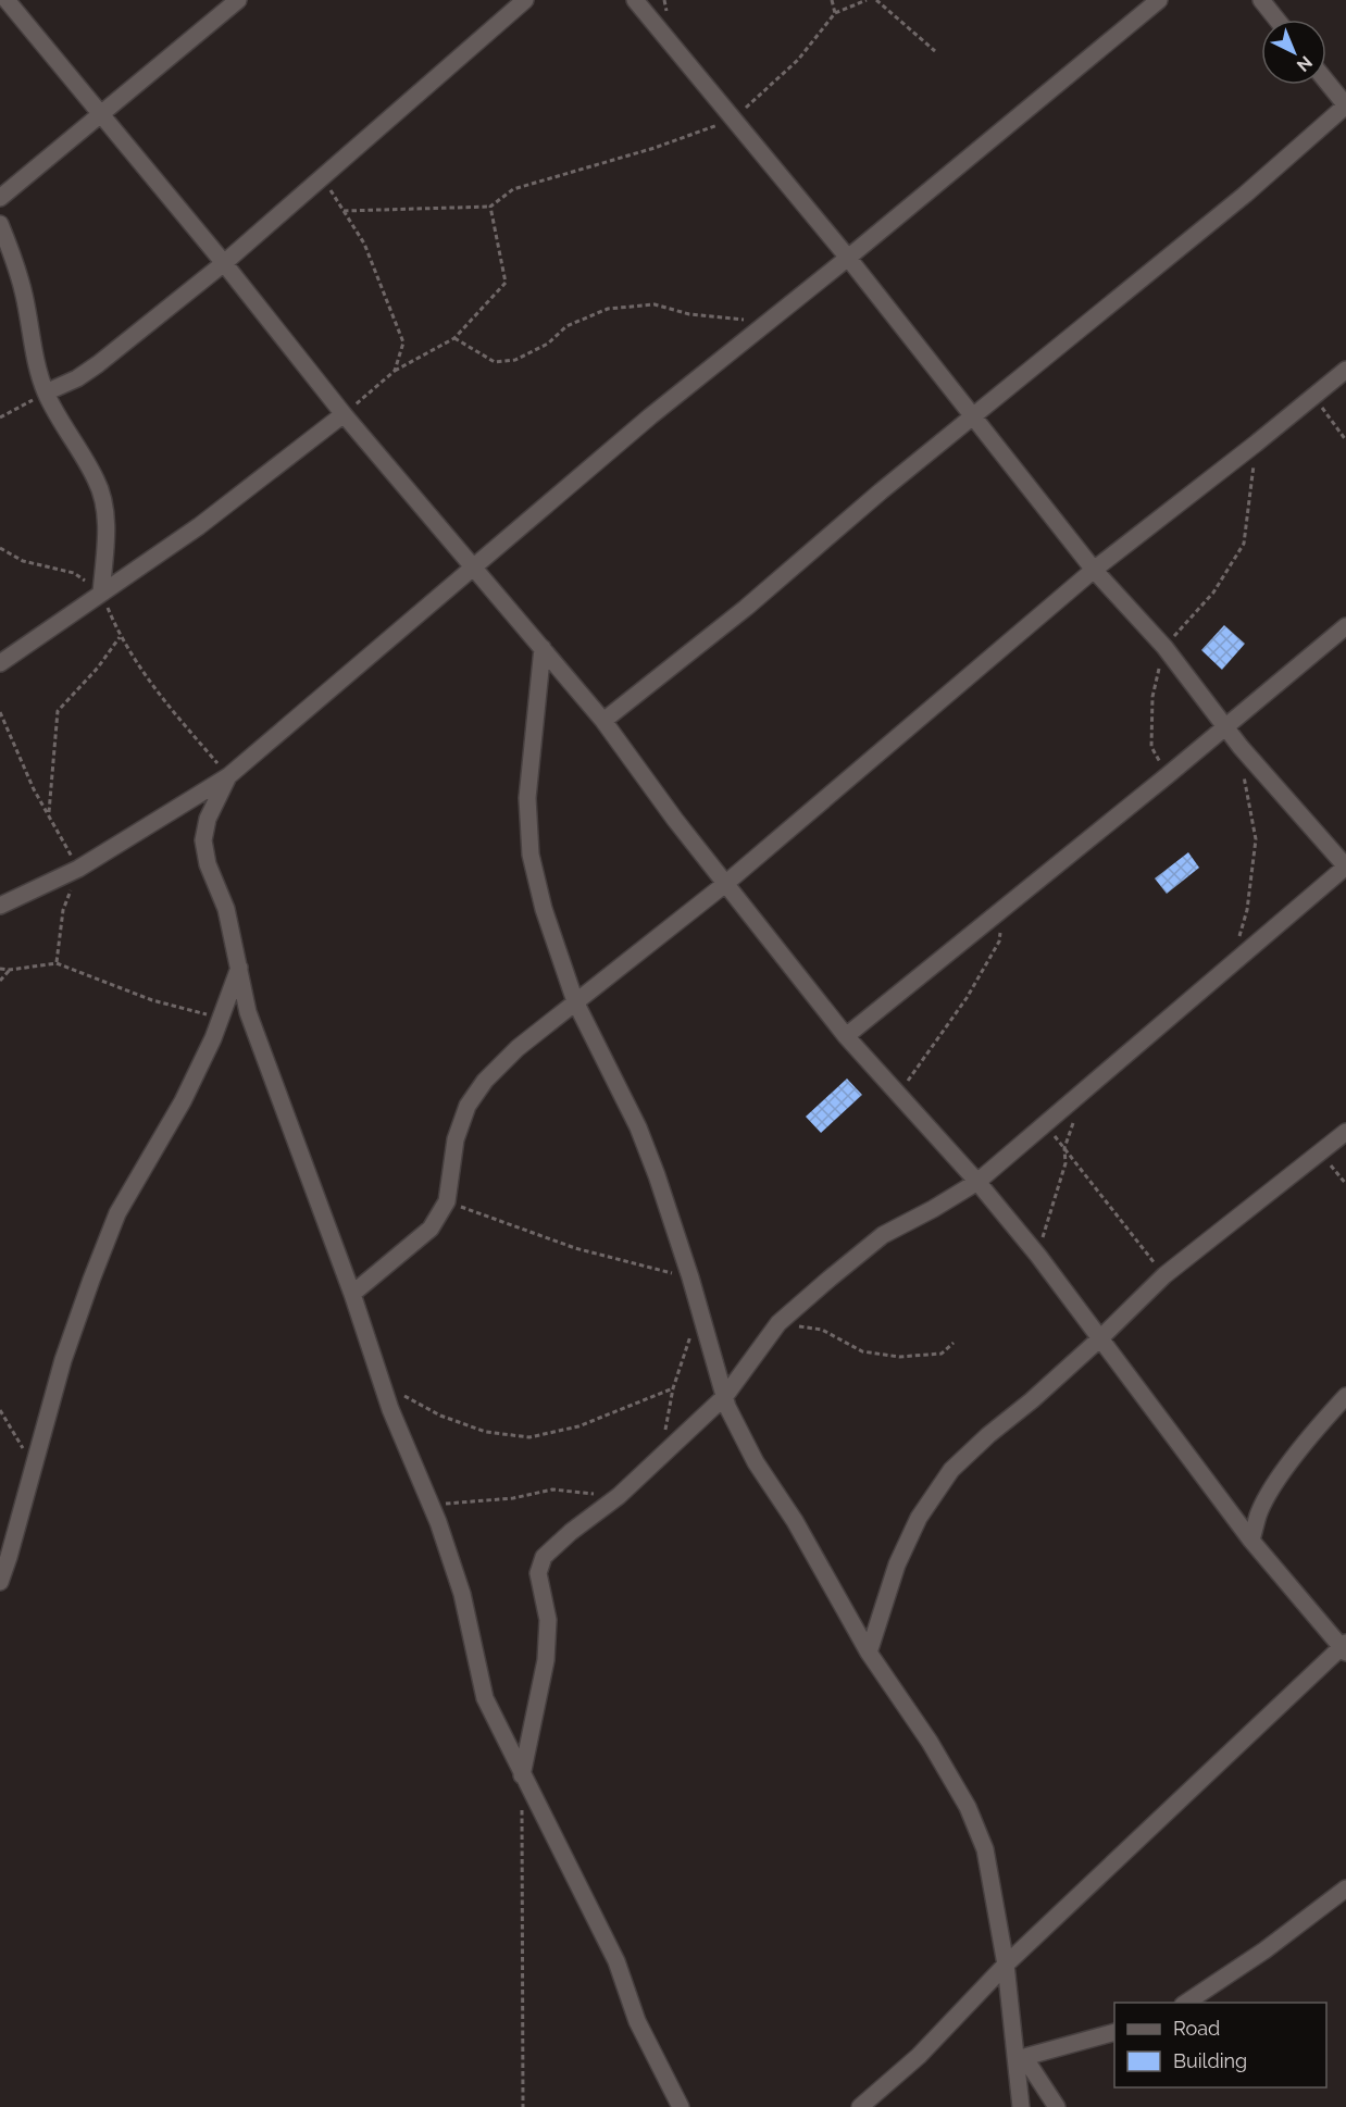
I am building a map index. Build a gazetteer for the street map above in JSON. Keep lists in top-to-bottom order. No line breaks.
{"legend":["Road","Building"],"north":"bottom right"}
